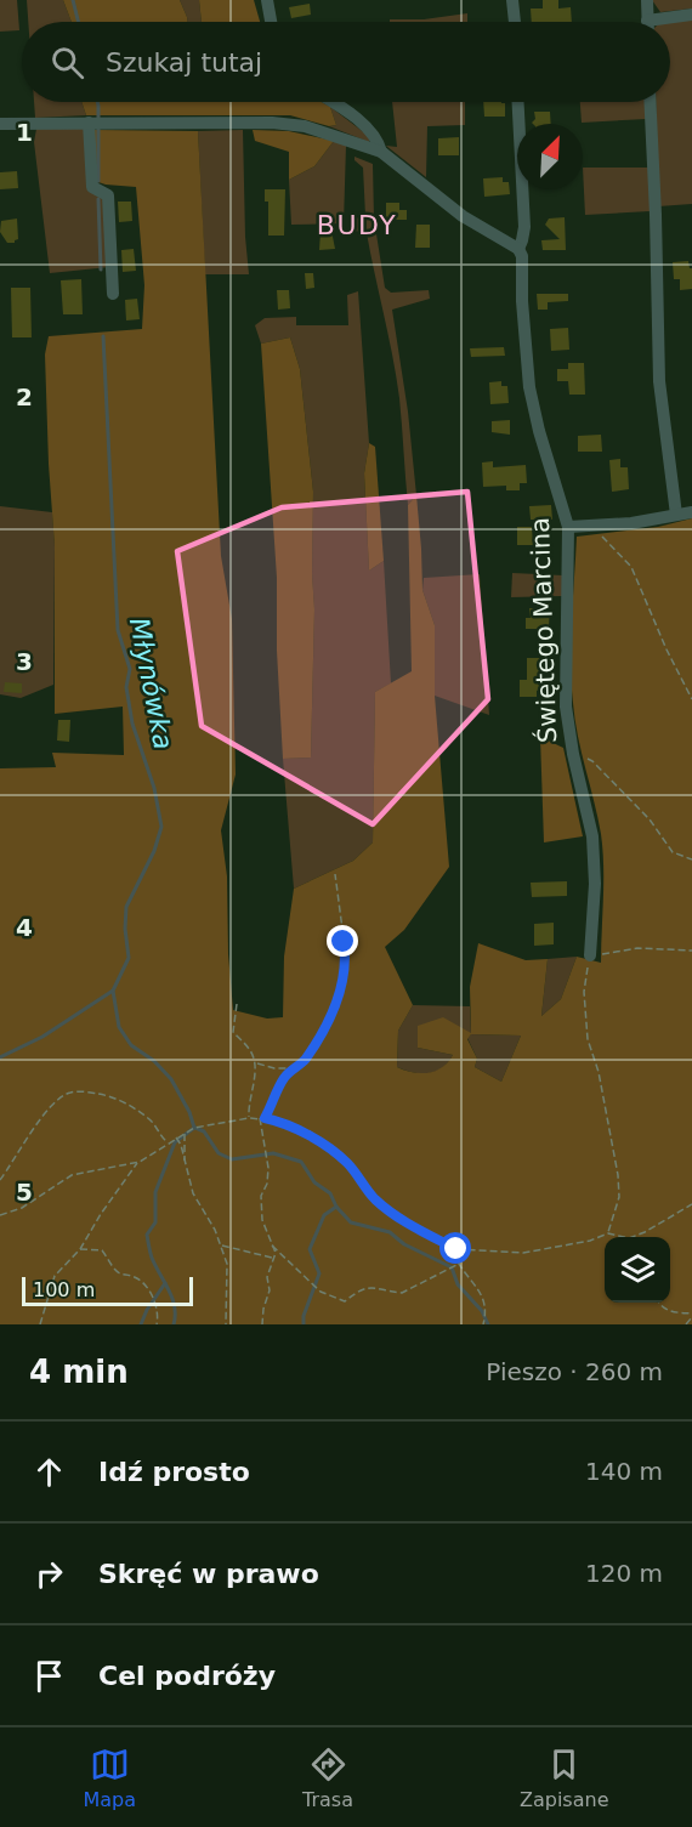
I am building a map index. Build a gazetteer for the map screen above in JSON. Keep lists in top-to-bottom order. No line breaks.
{"streets":{"street":["Świętego Marcina"]},"districts":["BUDY"],"water":["Młynówka"],"scale_bar":"100 m","north":"top right","page":{"search":"Szukaj tutaj","scale":"100 m","heading":["4 min","Pieszo · 260 m"],"list":[["Idź prosto","140 m"],["Skręć w prawo","120 m"],"Cel podróży"],"nav":["Mapa","Trasa","Zapisane"]},"grid":{"rows":["1","2","3","4","5"]}}
